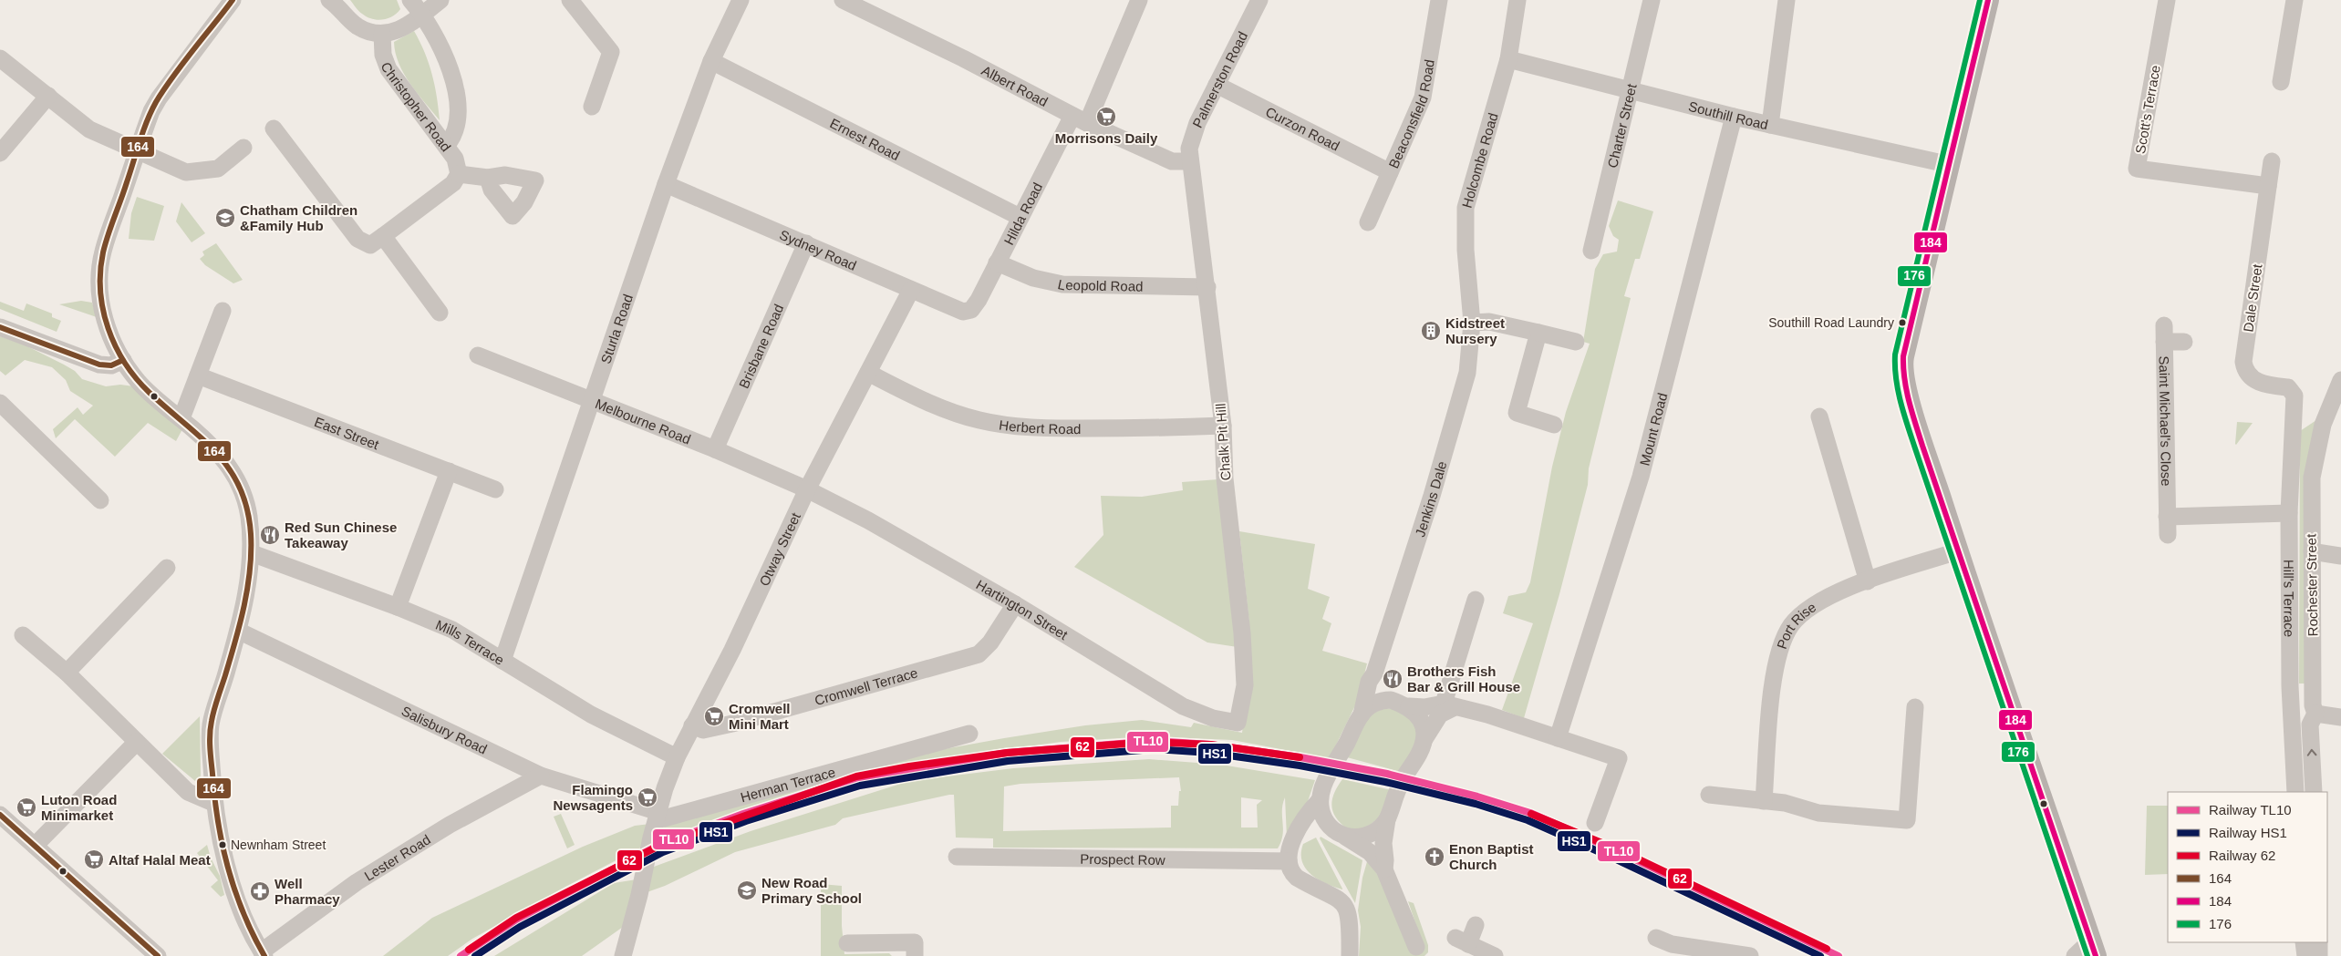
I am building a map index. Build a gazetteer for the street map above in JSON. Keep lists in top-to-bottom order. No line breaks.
{"streets":{"street":["Palmerston Road","Albert Road","Christopher Road","Scott's Terrace","Beaconsfield Road","Southill Road","Charter Street","Curzon Road","Ernest Road","Holcombe Road","Hilda Road","Sydney Road","Leopold Road","Dale Street","Sturla Road","Brisbane Road","Melbourne Road","Saint Michael's Close","Herbert Road","Mount Road","East Street","Chalk Pit Hill","Jenkins Dale","Otway Street","Rochester Street","Hill's Terrace","Hartington Street","Port Rise","Mills Terrace","Cromwell Terrace","Salisbury Road","Herman Terrace","Lester Road","Prospect Row"]},"crossings":[["Palmerston Road","Albert Road"],["Palmerston Road","Curzon Road"],["Palmerston Road","Chalk Pit Hill"],["Albert Road","Hilda Road"],["Albert Road","Chalk Pit Hill"],["Scott's Terrace","Dale Street"],["Beaconsfield Road","Curzon Road"],["Southill Road","Charter Street"],["Southill Road","Holcombe Road"],["Southill Road","Mount Road"],["Ernest Road","Hilda Road"],["Ernest Road","Sturla Road"],["Holcombe Road","Jenkins Dale"],["Hilda Road","Sydney Road"],["Hilda Road","Leopold Road"],["Sydney Road","Sturla Road"],["Sydney Road","Brisbane Road"],["Sydney Road","Otway Street"],["Leopold Road","Chalk Pit Hill"],["Dale Street","Hill's Terrace"],["Sturla Road","Melbourne Road"],["Sturla Road","Mills Terrace"],["Brisbane Road","Melbourne Road"],["Melbourne Road","Otway Street"],["Melbourne Road","Hartington Street"],["Herbert Road","Chalk Pit Hill"],["Herbert Road","Otway Street"],["Chalk Pit Hill","Hartington Street"],["Otway Street","Hartington Street"],["Otway Street","Mills Terrace"],["Otway Street","Cromwell Terrace"],["Otway Street","Salisbury Road"],["Otway Street","Herman Terrace"],["Hartington Street","Cromwell Terrace"],["Salisbury Road","Herman Terrace"],["Salisbury Road","Lester Road"]],"places":{"supermarket":["Morrisons Daily","Cromwell Mini Mart","Flamingo Newsagents","Luton Road Minimarket","Altaf Halal Meat"],"school or university":["Chatham Children &Family Hub","New Road Primary School"],"other":["Southill Road Laundry","Newnham Street"],"building":["Kidstreet Nursery"],"restaurant":["Red Sun Chinese Takeaway","Brothers Fish Bar & Grill House"],"church":["Enon Baptist Church"],"pharmacy":["Well Pharmacy"]},"lines":["transit line 164","transit line 184","transit line 176","rail line TL10","rail line 62","rail line HS1"],"legend":["Railway TL10","Railway HS1","Railway 62","164","184","176"]}
